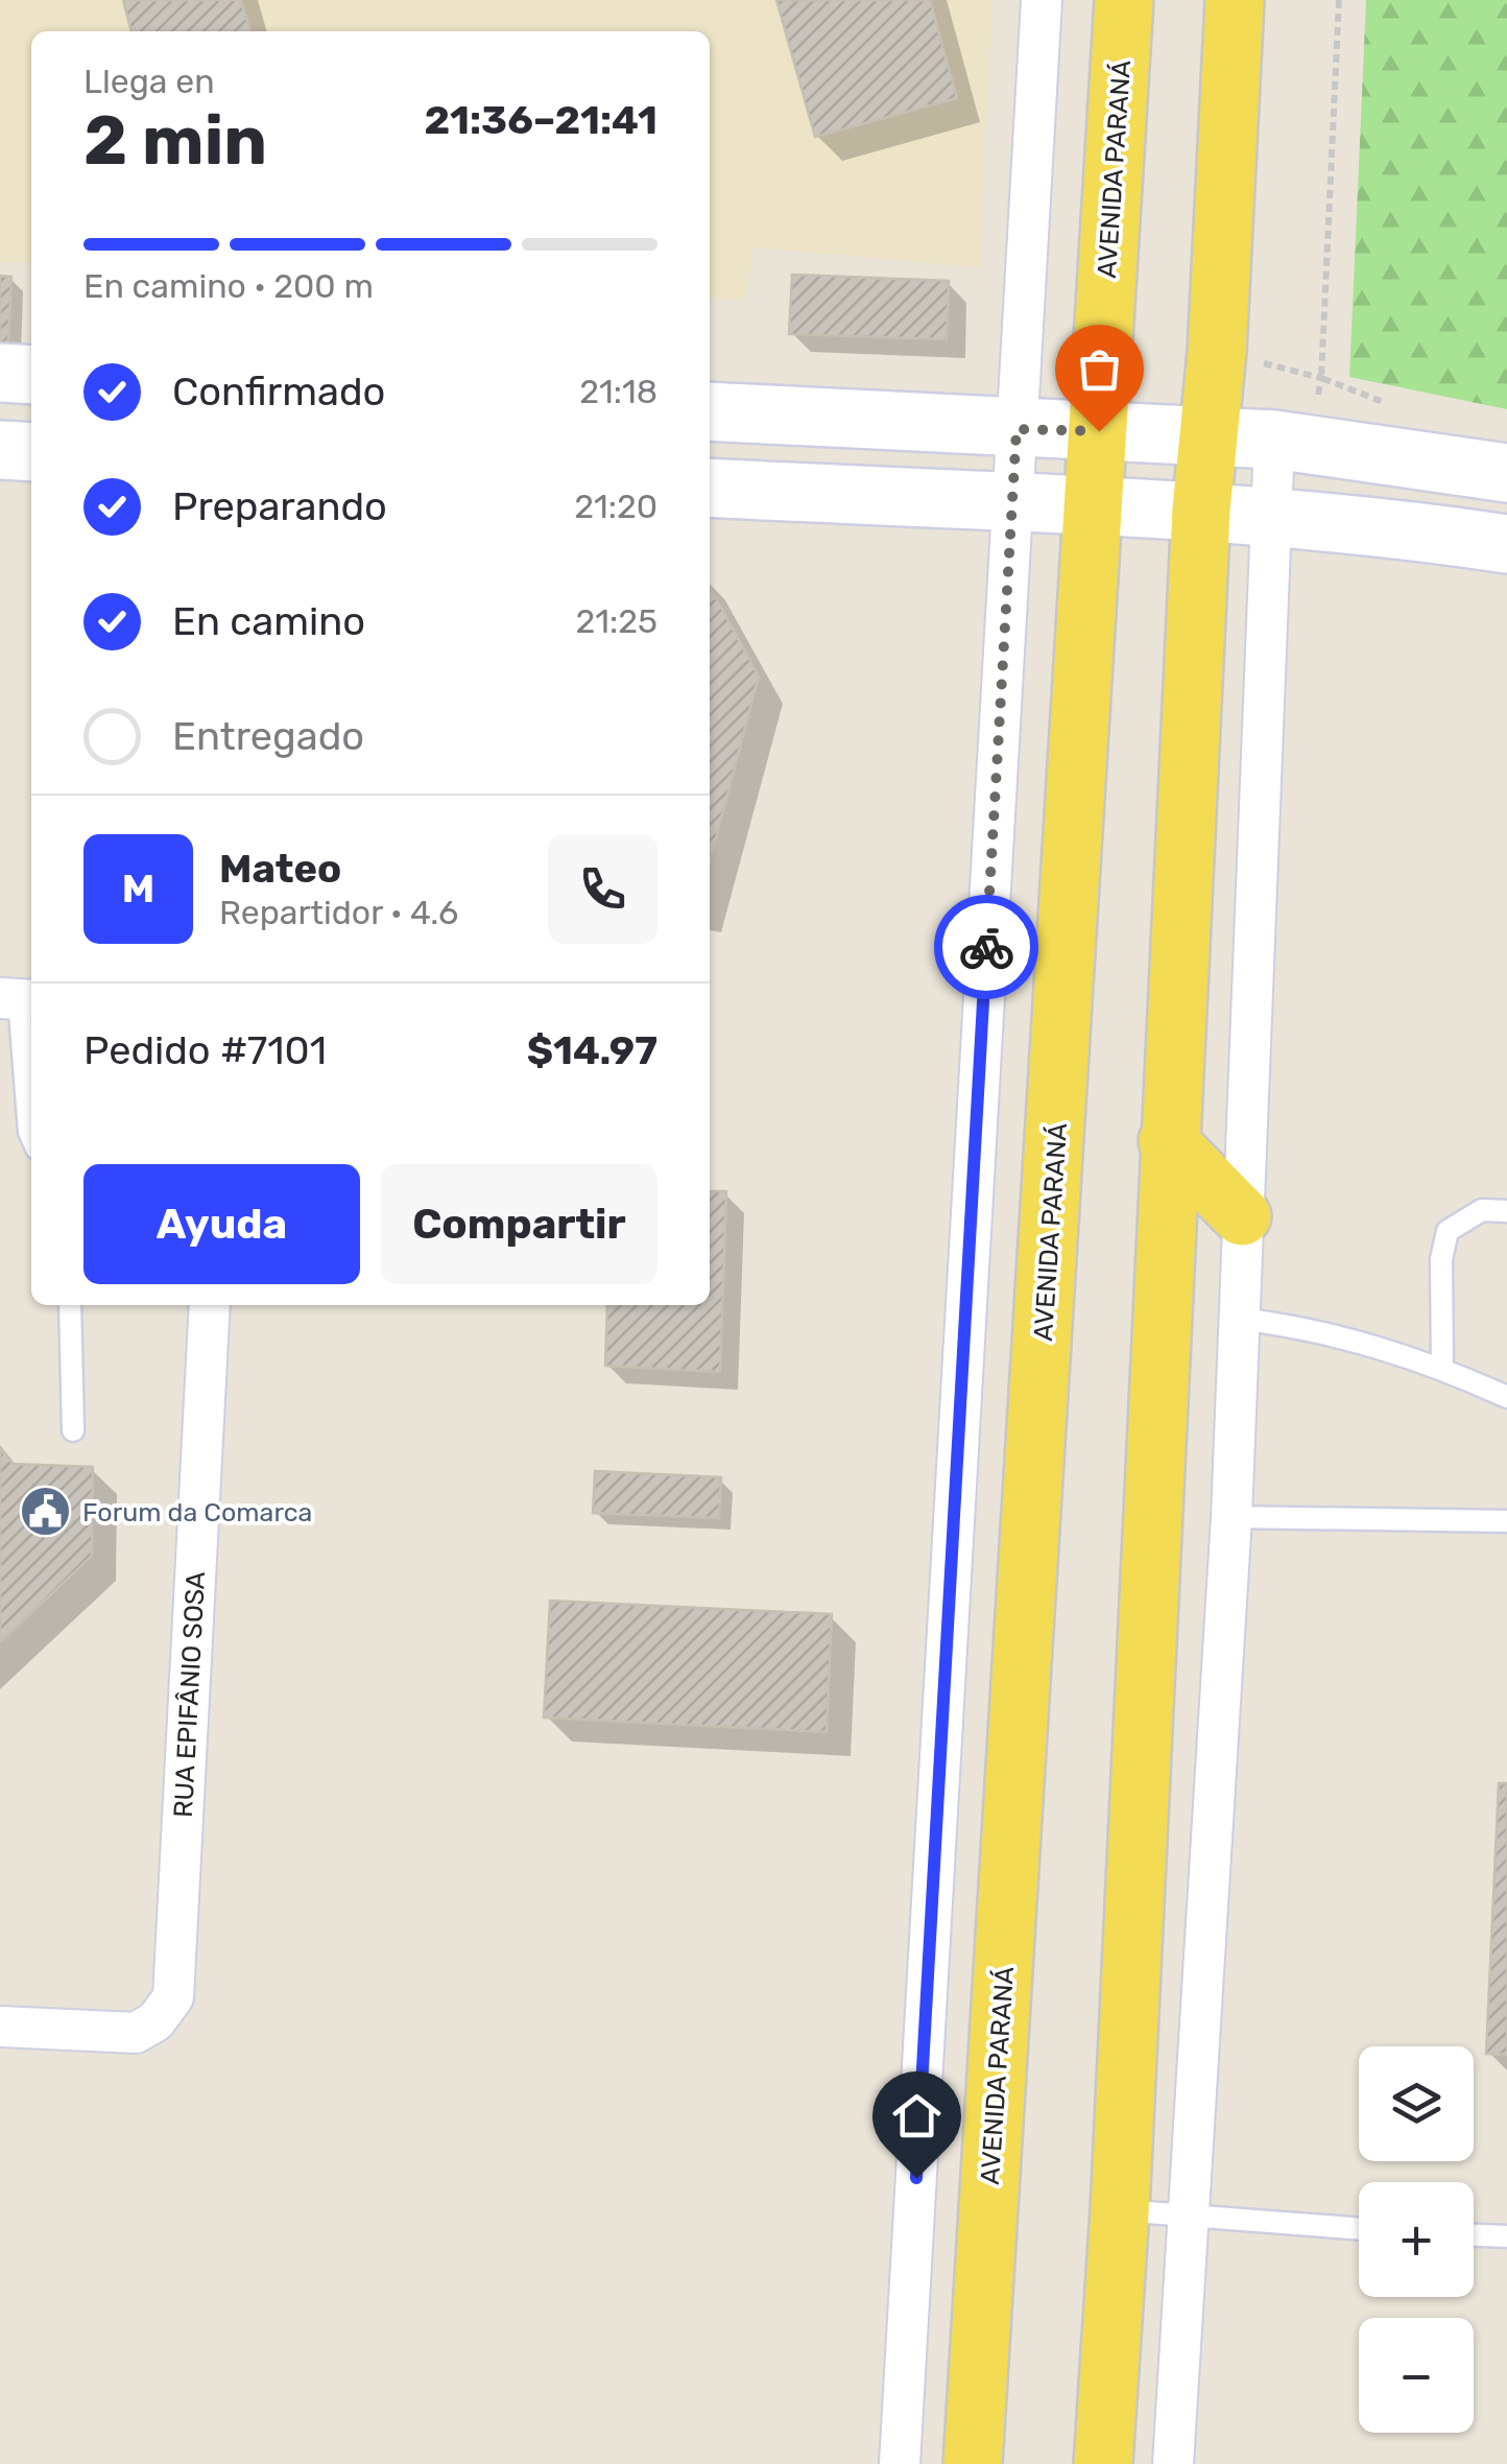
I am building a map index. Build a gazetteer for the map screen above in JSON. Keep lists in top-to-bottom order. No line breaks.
{"streets":{"main road":["AVENIDA PARANÁ"],"street":["RUA EPIFÂNIO SOSA"]},"places":{"public building":["Forum da Comarca"]},"page":{"heading":["2 min","Llega en","21:36–21:41"],"panel":["Mateo","Repartidor · 4.6","Pedido #7101","$14.97"],"bar":"En camino · 200 m","list":[["Confirmado","21:18"],["Preparando","21:20"],["En camino","21:25"],"Entregado"],"round":"M","buttons":["Ayuda","Compartir"],"map_buttons":["+","−"]}}
